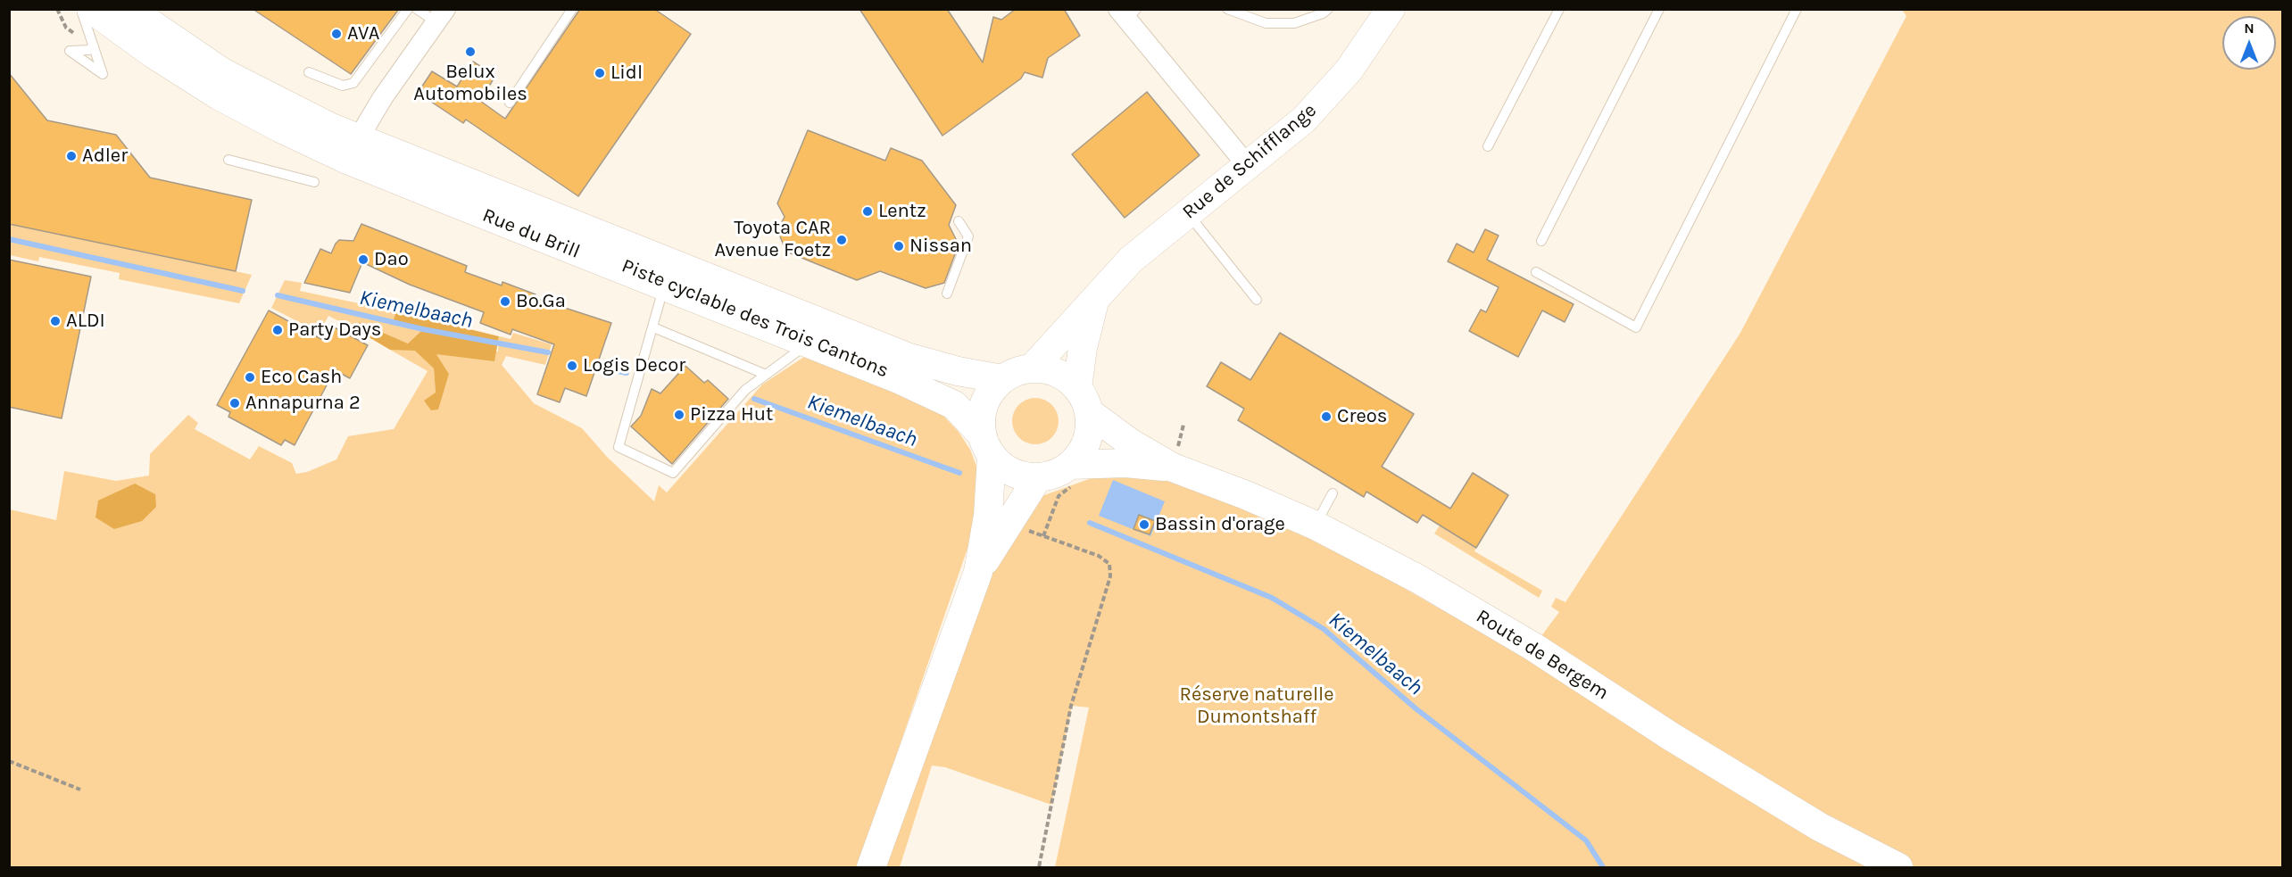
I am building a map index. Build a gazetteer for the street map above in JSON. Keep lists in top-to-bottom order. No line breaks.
{"streets":{"main road":["Rue de Schifflange","Rue du Brill","Route de Bergem"]},"crossings":[["Rue de Schifflange","Rue du Brill"],["Rue de Schifflange","Route de Bergem"],["Rue du Brill","Route de Bergem"]],"water":["Kiemelbaach"],"parks":["Réserve naturelle Dumontshaff"],"places":["AVA","Belux Automobiles","Lidl","Adler","Lentz","Toyota CAR Avenue Foetz","Nissan","Dao","Bo.Ga","ALDI","Party Days","Logis Decor","Eco Cash","Annapurna 2","Pizza Hut","Creos","Bassin d'orage"],"north":"top"}
